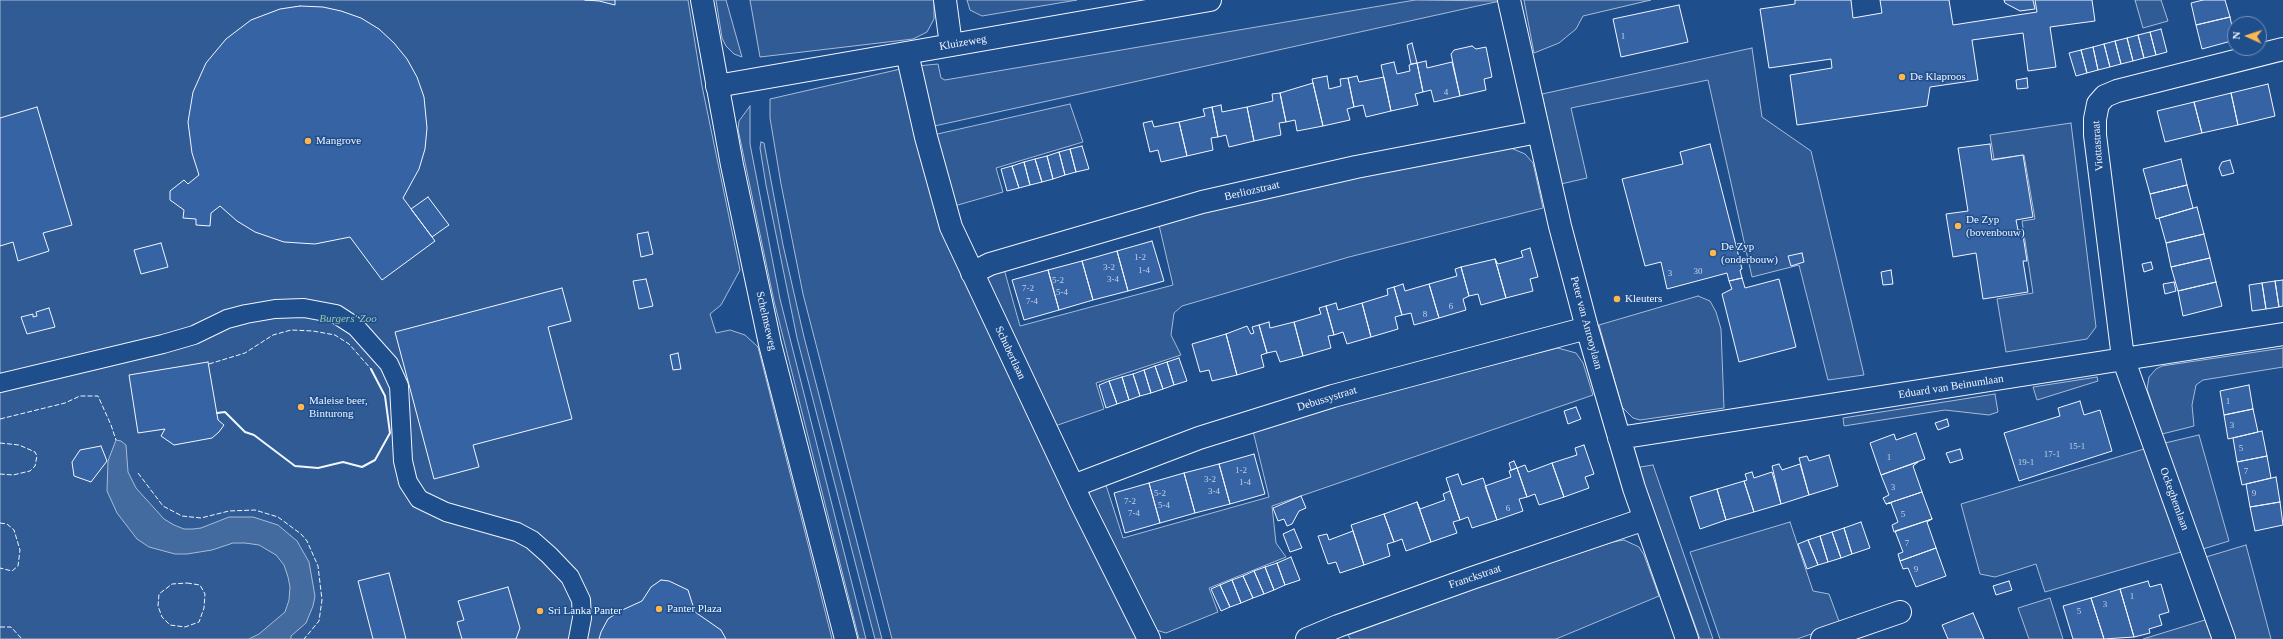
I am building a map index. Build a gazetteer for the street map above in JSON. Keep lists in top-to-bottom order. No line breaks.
{"streets":{"street":["Kluizeweg","Viottastraat","Berliozstraat","Schelmseweg","Peter van Anrooylaan","Schubertlaan","Eduard van Beinumlaan","Debussystraat","Ockeghemlaan","Franckstraat"]},"crossings":[["Kluizeweg","Schelmseweg"],["Kluizeweg","Schubertlaan"],["Viottastraat","Eduard van Beinumlaan"],["Viottastraat","Ockeghemlaan"],["Berliozstraat","Peter van Anrooylaan"],["Berliozstraat","Schubertlaan"],["Peter van Anrooylaan","Eduard van Beinumlaan"],["Peter van Anrooylaan","Debussystraat"],["Peter van Anrooylaan","Franckstraat"],["Schubertlaan","Debussystraat"],["Eduard van Beinumlaan","Ockeghemlaan"]],"parks":["Burgers' Zoo"],"places":["De Klaproos","Mangrove","De Zyp (bovenbouw)","De Zyp (onderbouw)","Kleuters","Maleise beer, Binturong","Panter Plaza","Sri Lanka Panter"],"house_numbers":["1","4","1-2","3-2","1-4","30","3","3-4","5-2","7-2","5-4","7-4","6","8","1","3","15-1","5","17-1","1","19-1","1-2","7","3-2","1-4","3","3-4","5-2","9","7-2","5-4","6","7-4","5","7","9","1","3","5"],"north":"left"}
